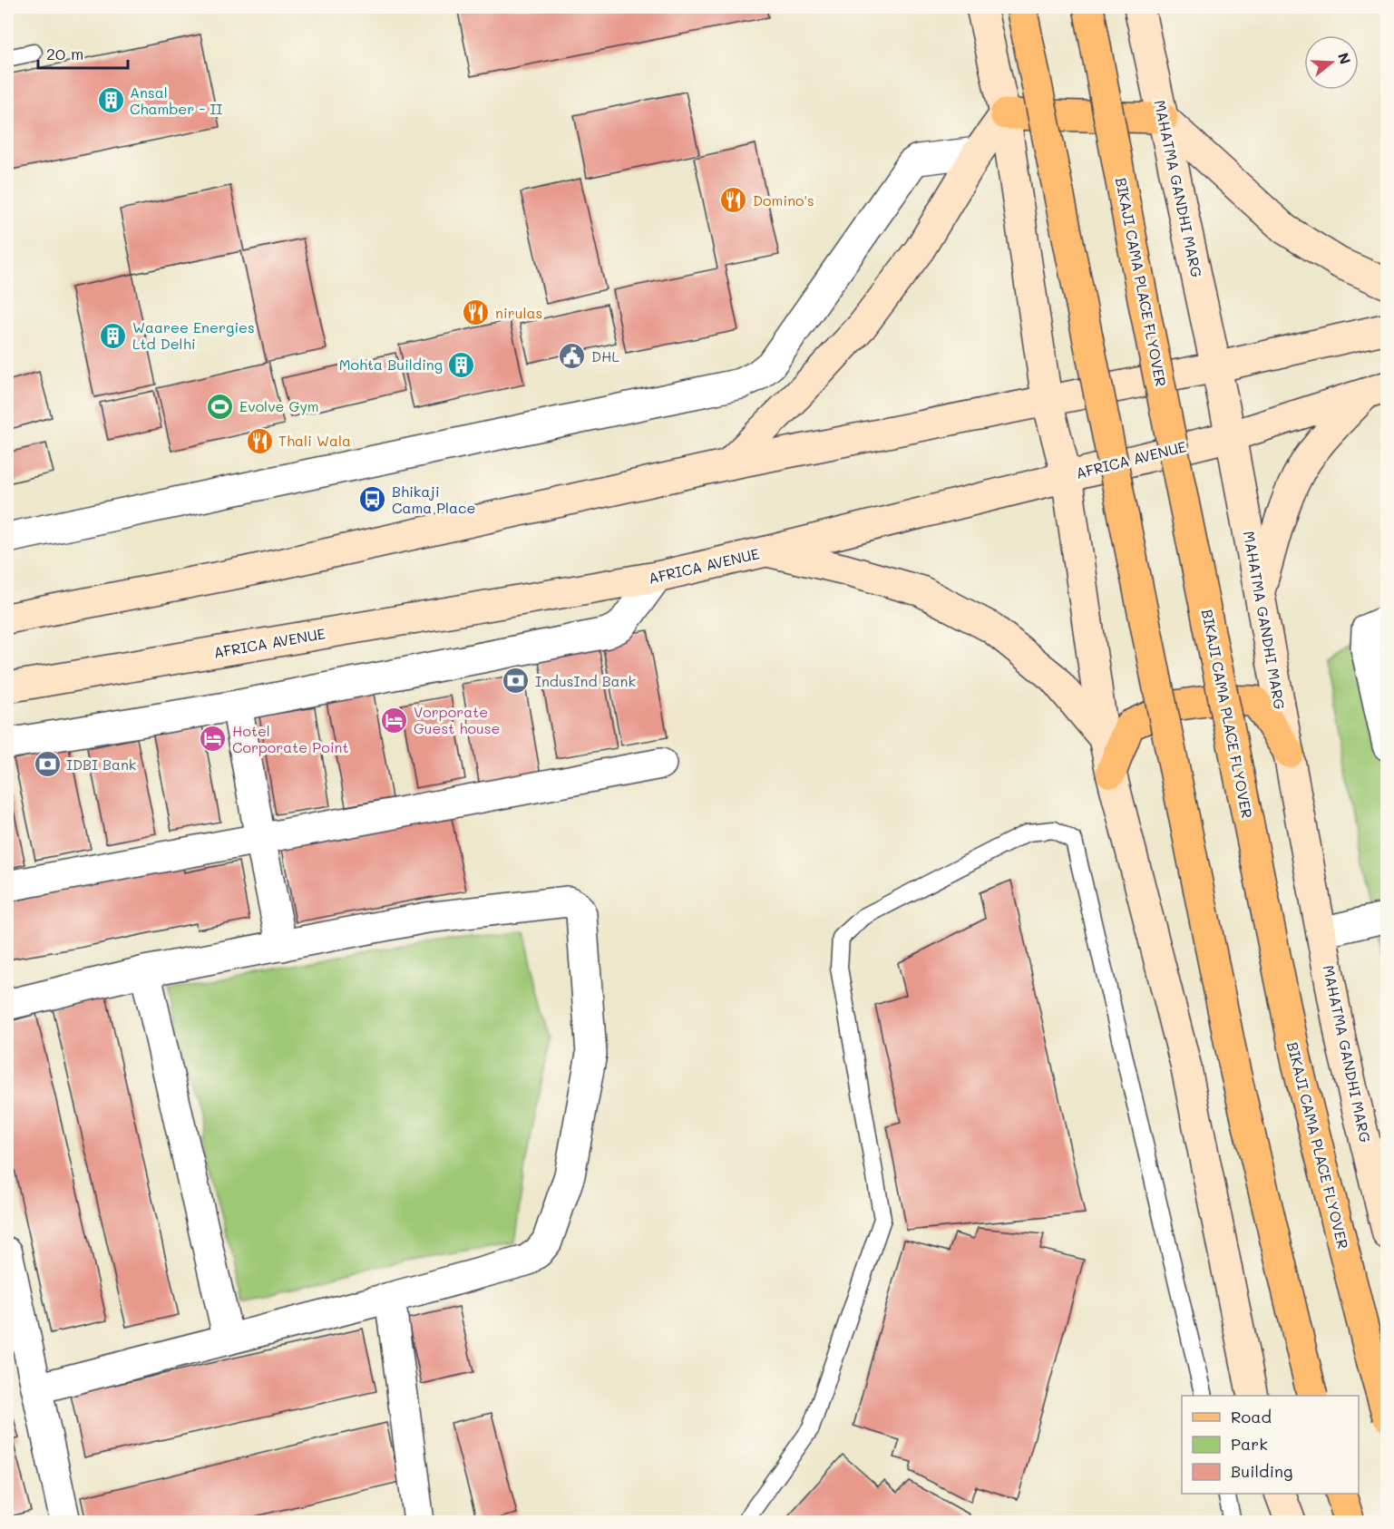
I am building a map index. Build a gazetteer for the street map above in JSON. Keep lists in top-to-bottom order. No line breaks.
{"streets":{"main road":["MAHATMA GANDHI MARG","BIKAJI CAMA PLACE FLYOVER","AFRICA AVENUE"]},"crossings":[["MAHATMA GANDHI MARG","AFRICA AVENUE"]],"places":{"building":["Ansal Chamber - II","Waaree Energies Ltd Delhi","Mohta Building"],"restaurant":["Domino's","nirulas","Thali Wala"],"public building":["DHL"],"sports":["Evolve Gym"],"bus stop":["Bhikaji Cama Place"],"bank":["IndusInd Bank","IDBI Bank"],"hotel":["Vorporate Guest house","Hotel Corporate Point"]},"legend":["Road","Park","Building"],"scale_bar":"20 m","north":"right"}
